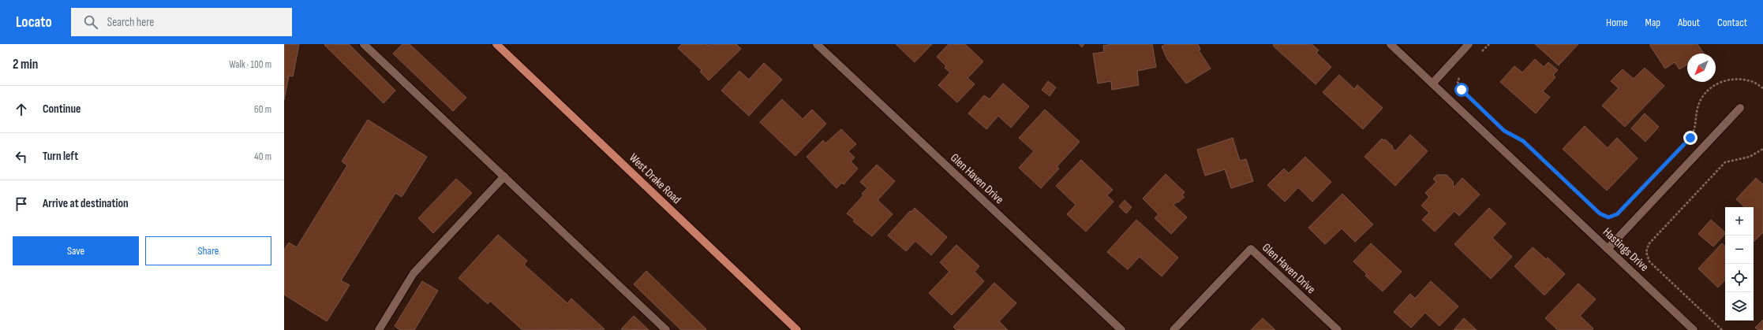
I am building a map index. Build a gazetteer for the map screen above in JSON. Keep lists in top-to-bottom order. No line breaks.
{"streets":{"main road":["West Drake Road"],"street":["Glen Haven Drive","Hastings Drive"]},"north":"bottom left","page":{"header":"Locato","search":"Search here","nav":["Home","Map","About","Contact"],"heading":["2 min","Walk · 100 m"],"list":[["Continue","60 m"],["Turn left","40 m"],"Arrive at destination"],"map_buttons":["+","−"],"buttons":["Save","Share"]}}
